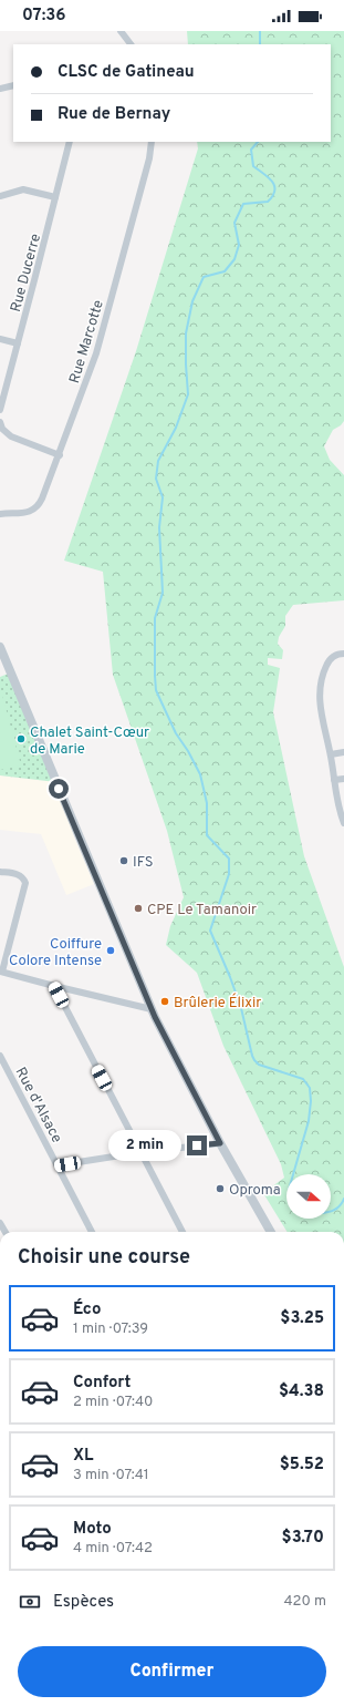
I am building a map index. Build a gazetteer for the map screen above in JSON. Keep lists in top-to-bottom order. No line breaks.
{"streets":{"street":["Rue Ducerre","Rue Marcotte","Rue d'Alsace"]},"places":["Chalet Saint-Cœur de Marie","IFS","CPE Le Tamanoir","Coiffure Colore Intense","Brûlerie Élixir","Oproma"],"north":"right","page":{"status":"07:36","banner":["CLSC de Gatineau","Rue de Bernay"],"bubble":"2 min","heading":"Choisir une course","list":[{"name":"Éco","note":"1 min · 07:39","value":"$3.25"},{"name":"Confort","note":"2 min · 07:40","value":"$4.38"},{"name":"XL","note":"3 min · 07:41","value":"$5.52"},{"name":"Moto","note":"4 min · 07:42","value":"$3.70"}],"pay":["Espèces","420 m"],"buttons":"Confirmer"}}
